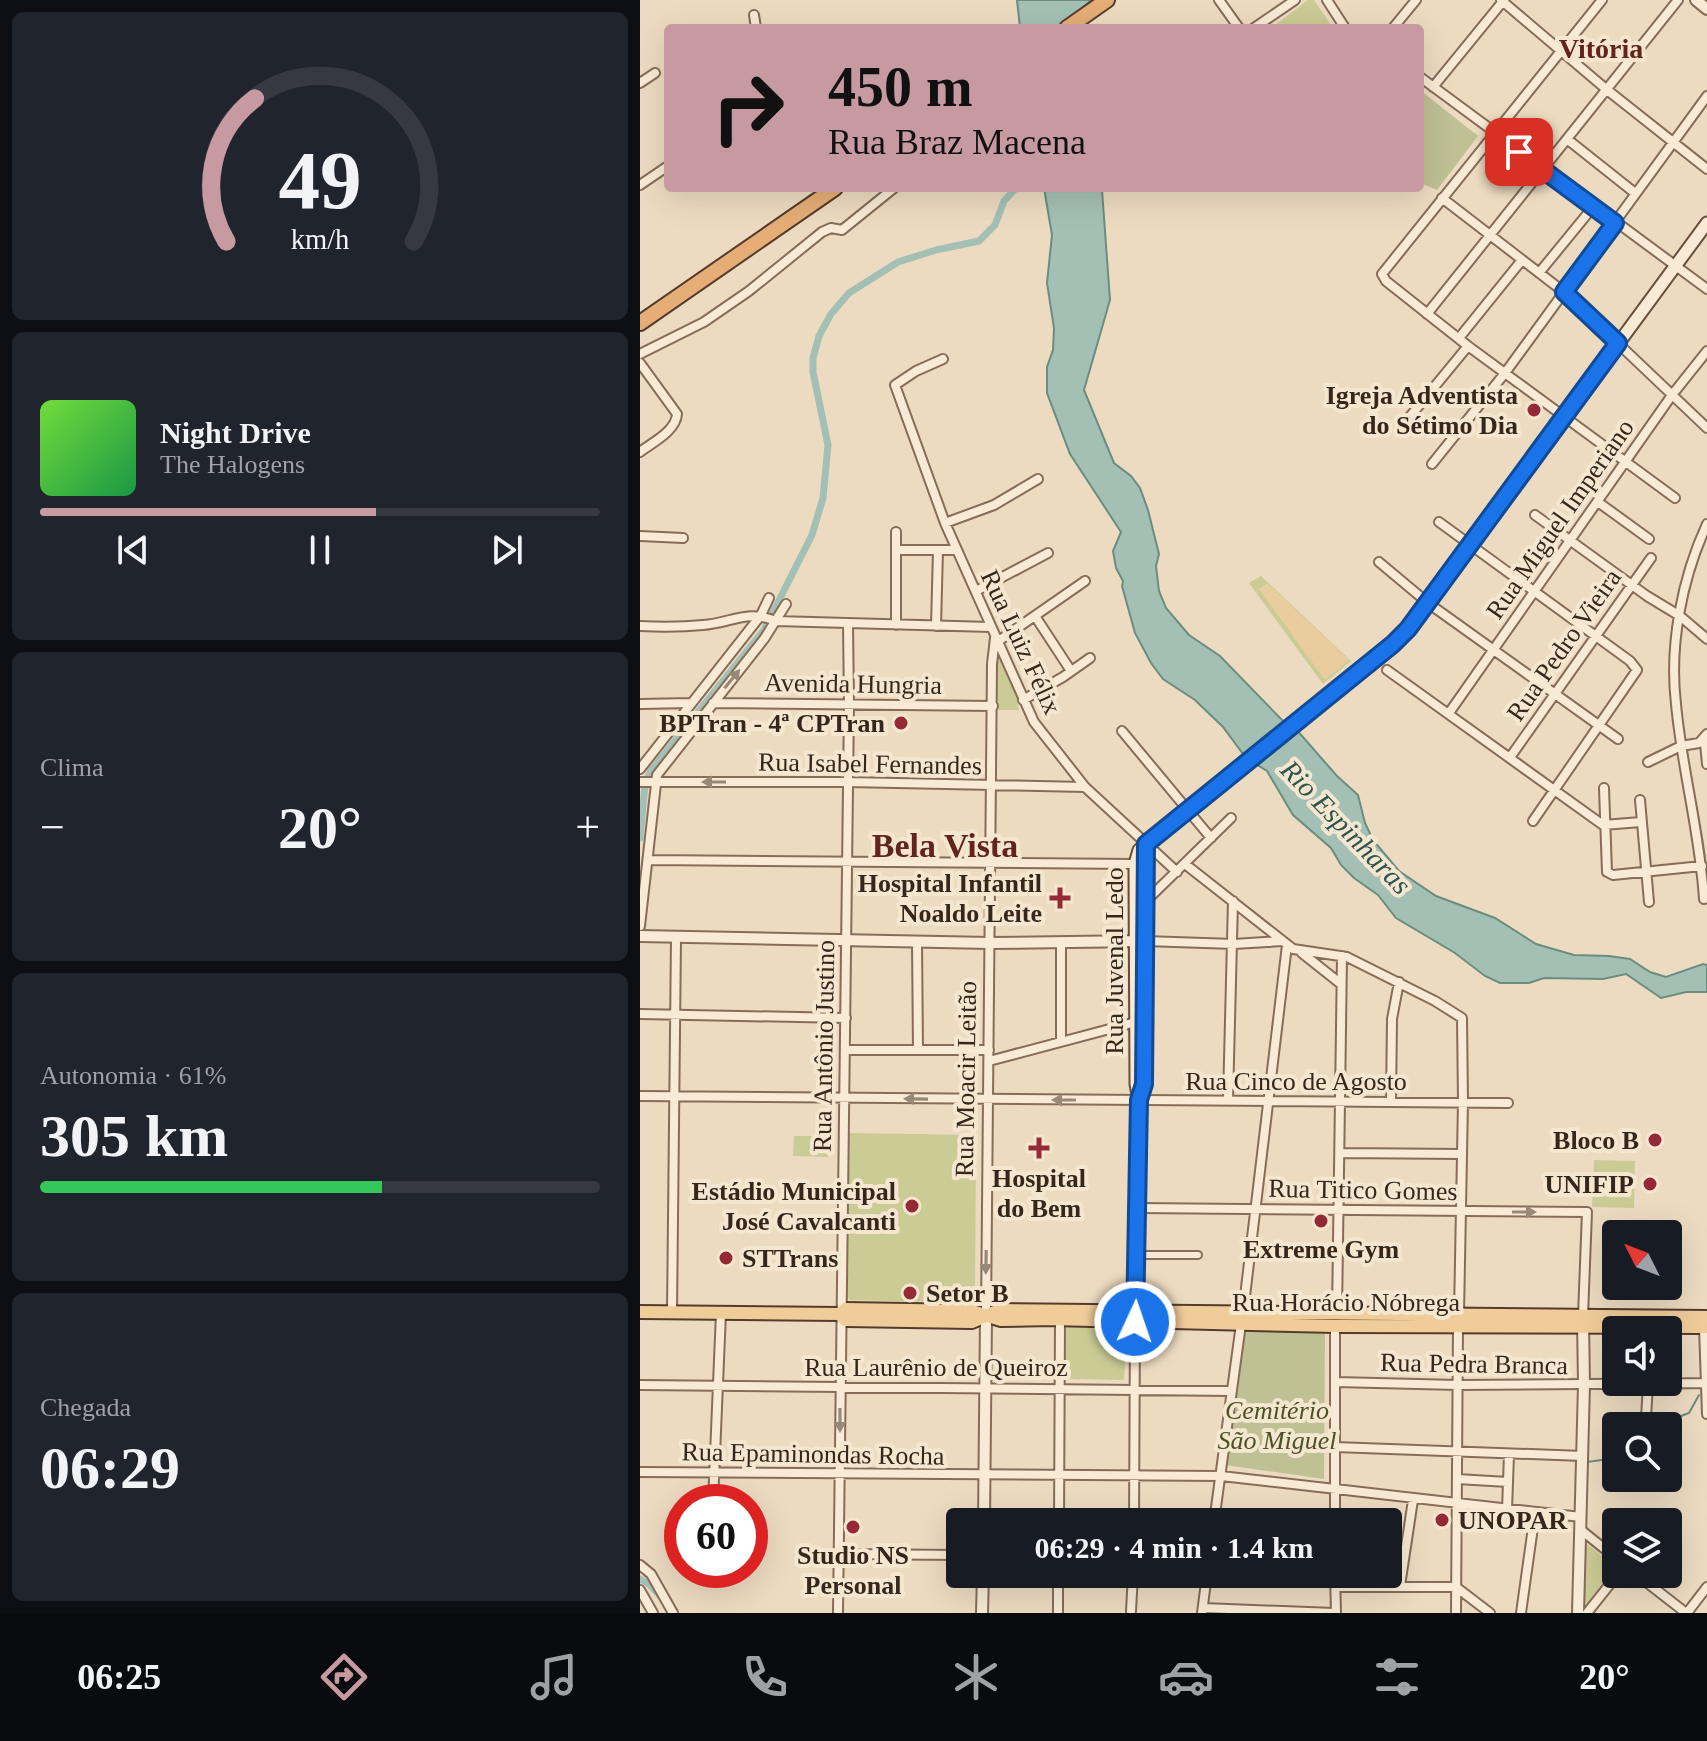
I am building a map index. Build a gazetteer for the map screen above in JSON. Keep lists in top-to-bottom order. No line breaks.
{"streets":{"main road":["Rua Juvenal Ledo","Rua Horácio Nóbrega"],"street":["Rua Miguel Imperiano","Rua Luiz Félix","Rua Pedro Vieira","Avenida Hungria","Rua Isabel Fernandes","Rua Antônio Justino","Rua Moacir Leitão","Rua Cinco de Agosto","Rua Titico Gomes","Rua Pedra Branca","Rua Laurênio de Queiroz","Rua Epaminondas Rocha"]},"crossings":[["Rua Luiz Félix","Rua Isabel Fernandes"],["Rua Luiz Félix","Rua Juvenal Ledo"],["Rua Luiz Félix","Rua Moacir Leitão"],["Avenida Hungria","Rua Antônio Justino"],["Avenida Hungria","Rua Moacir Leitão"],["Rua Isabel Fernandes","Rua Antônio Justino"],["Rua Isabel Fernandes","Rua Moacir Leitão"],["Rua Juvenal Ledo","Rua Cinco de Agosto"],["Rua Juvenal Ledo","Rua Titico Gomes"],["Rua Juvenal Ledo","Rua Horácio Nóbrega"],["Rua Antônio Justino","Rua Cinco de Agosto"],["Rua Antônio Justino","Rua Horácio Nóbrega"],["Rua Antônio Justino","Rua Laurênio de Queiroz"],["Rua Antônio Justino","Rua Epaminondas Rocha"],["Rua Moacir Leitão","Rua Cinco de Agosto"],["Rua Moacir Leitão","Rua Horácio Nóbrega"],["Rua Moacir Leitão","Rua Laurênio de Queiroz"],["Rua Moacir Leitão","Rua Epaminondas Rocha"],["Rua Titico Gomes","Rua Horácio Nóbrega"]],"one_way":["Rua Isabel Fernandes"],"districts":["Vitória","Bela Vista"],"water":["Rio Espinharas"],"parks":["Cemitério São Miguel"],"places":{"other":["Igreja Adventista do Sétimo Dia","BPTran - 4ª CPTran","Bloco B","UNIFIP","Estádio Municipal José Cavalcanti","Extreme Gym","STTrans","Setor B","UNOPAR","Studio NS Personal"],"health":["Hospital Infantil Noaldo Leite","Hospital do Bem"]},"north":"top left","page":{"turn":["450 m","Rua Braz Macena"],"song":["Night Drive","The Halogens"],"tile":["Clima",["Autonomia · 61%","305 km"],["Chegada","06:29"]],"heat":["−","20°","+"],"limit":"60","trip":"06:29 · 4 min · 1.4 km","tabs":["06:25","20°"],"gauge":["49","km/h"]}}
